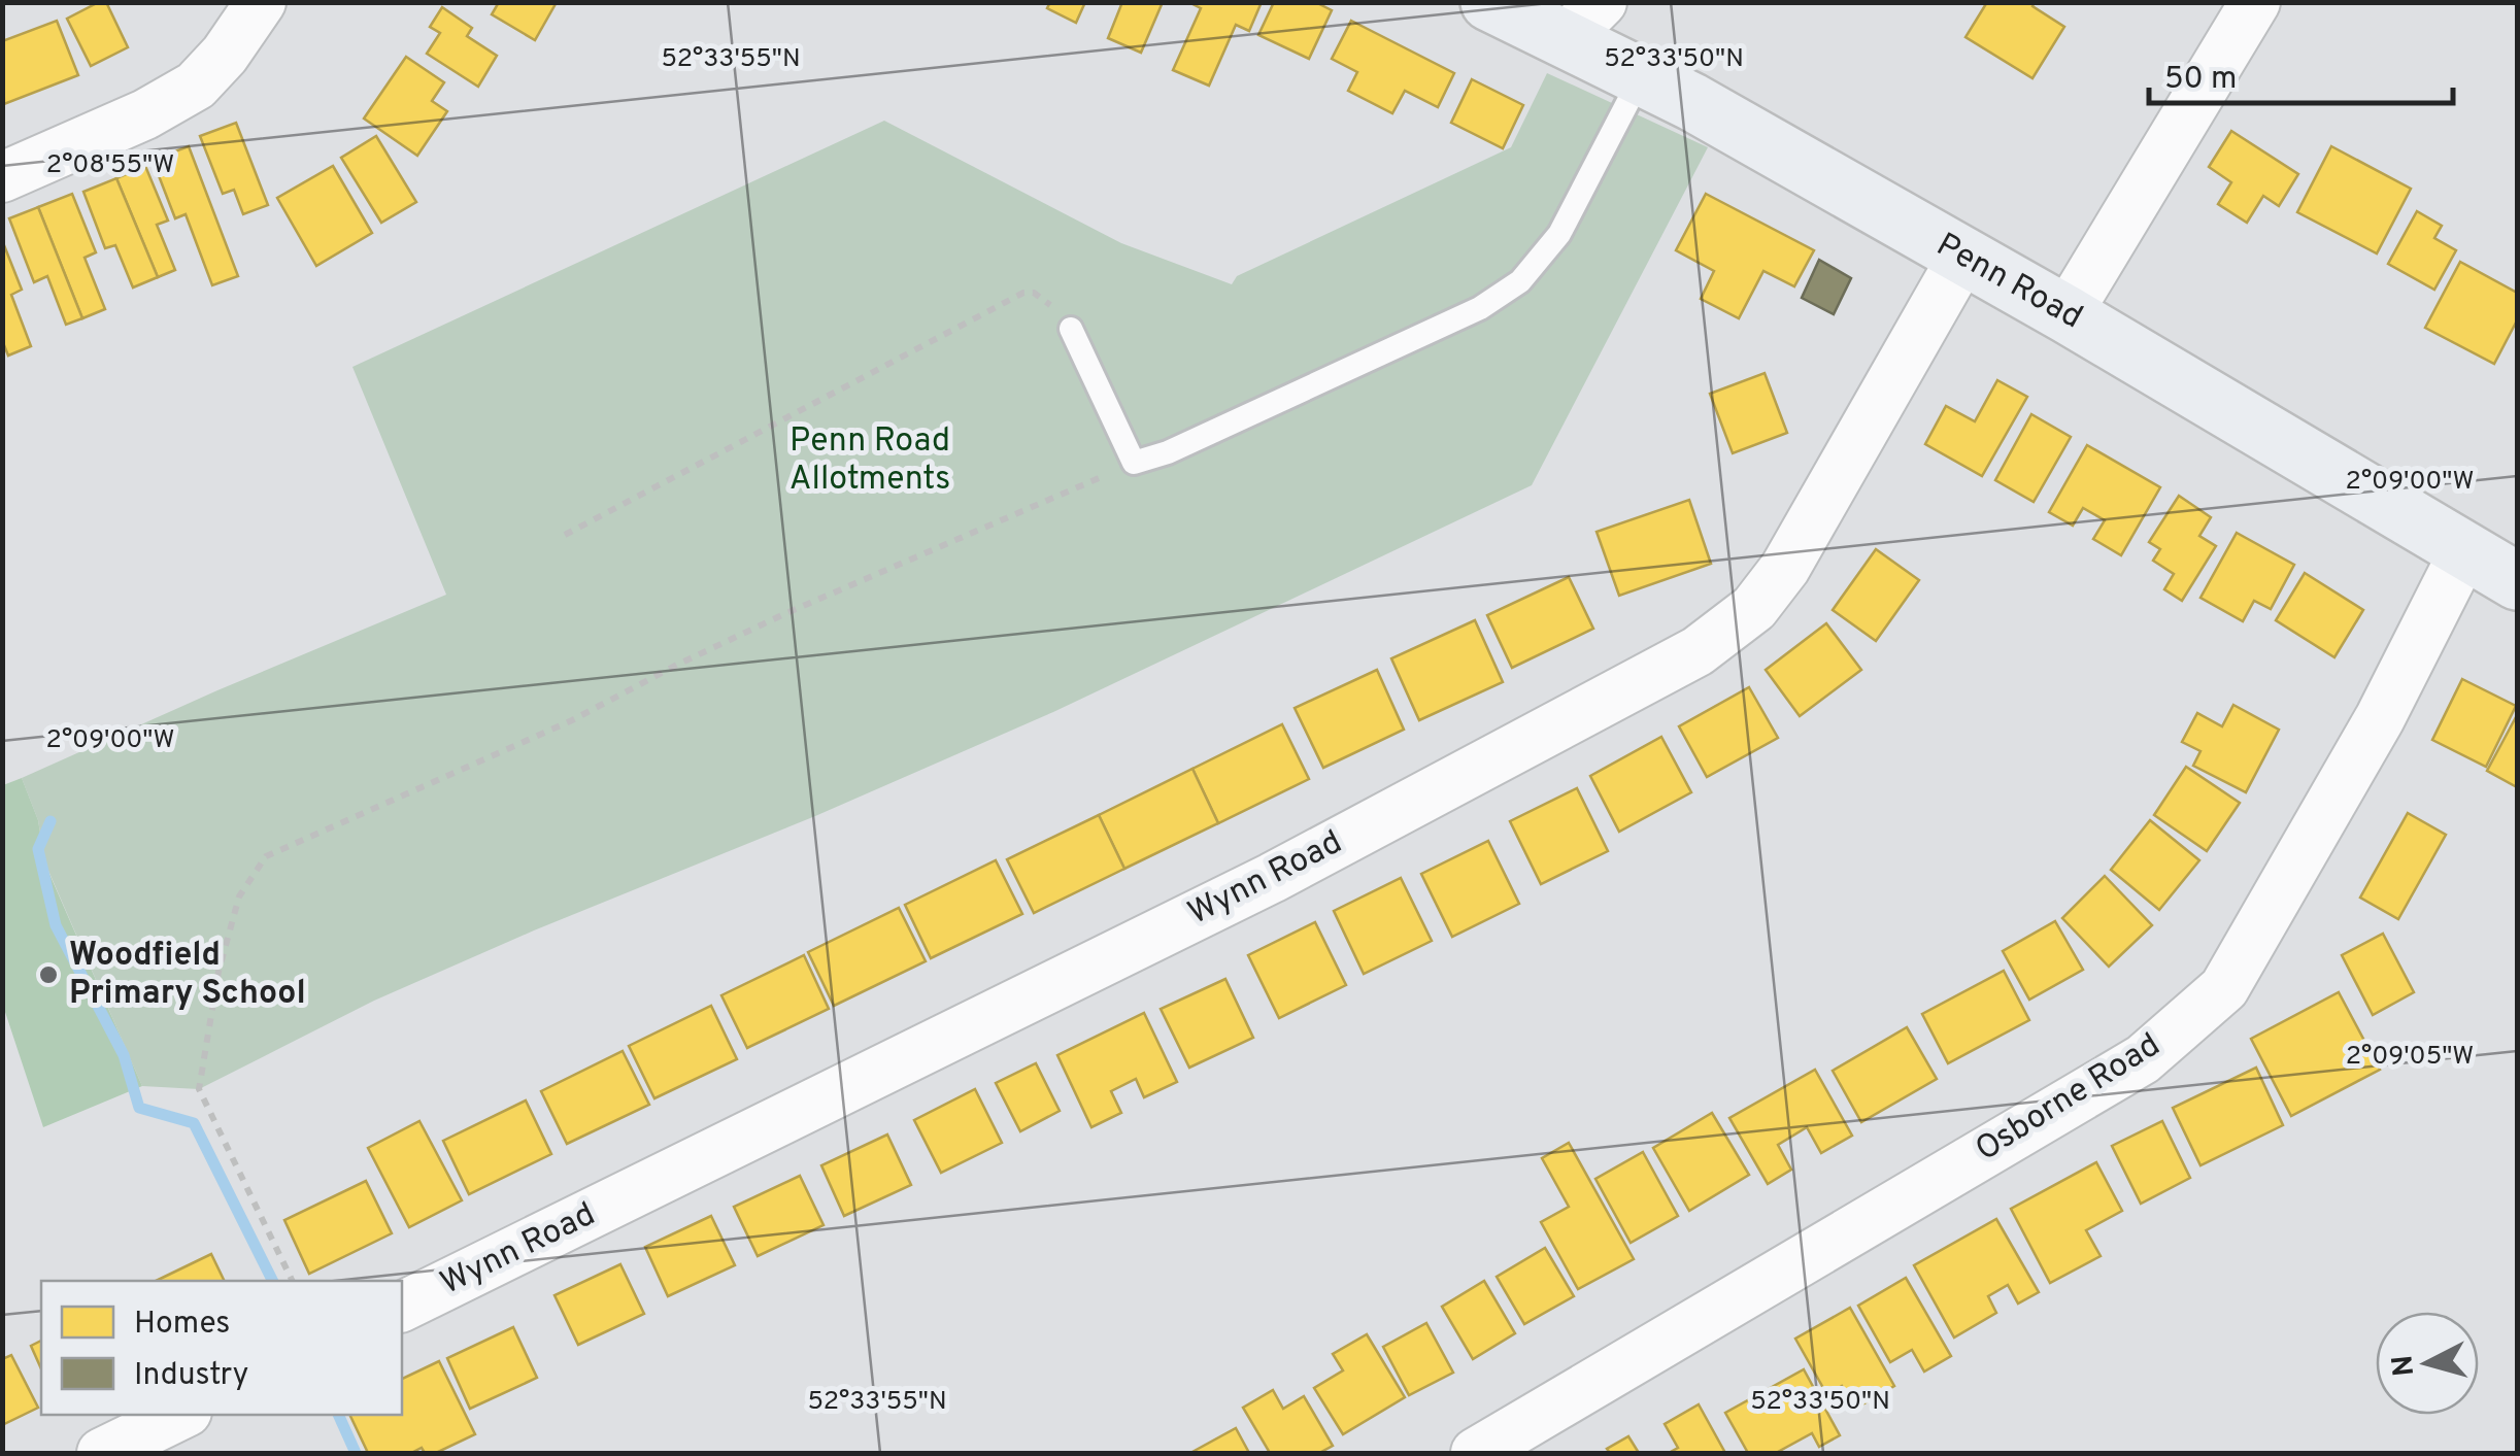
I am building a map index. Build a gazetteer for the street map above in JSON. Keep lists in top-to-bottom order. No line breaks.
{"streets":{"highway":["Penn Road"],"street":["Wynn Road","Osborne Road"]},"crossings":[["Penn Road","Wynn Road"],["Penn Road","Osborne Road"]],"parks":["Penn Road Allotments"],"places":["Woodfield Primary School"],"legend":["Homes","Industry"],"scale_bar":"50 m","north":"left","coordinates":["52°33'55\"N","52°33'50\"N","2°08'55\"W","2°09'00\"W","2°09'05\"W"]}
